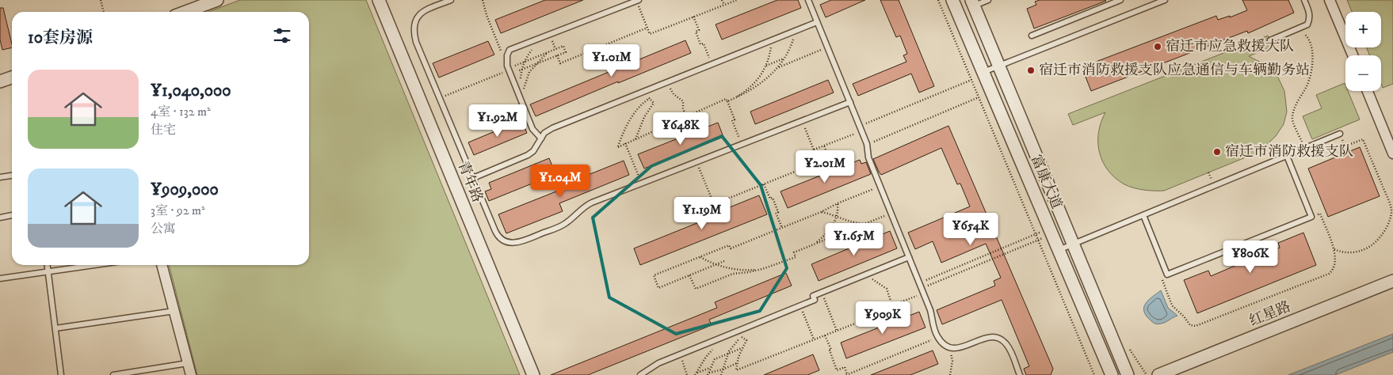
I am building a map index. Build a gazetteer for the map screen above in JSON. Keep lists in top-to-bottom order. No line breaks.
{"streets":{"street":["青年路","富康大道","红星路"]},"places":["宿迁市应急救援大队","宿迁市消防救援支队应急通信与车辆勤务站","宿迁市消防救援支队"],"page":{"map_buttons":["+","−"],"heading":"10套房源","price":["¥1.01M","¥1.92M","¥648K","¥2.01M","¥1.04M","¥1.19M","¥654K","¥1.65M","¥806K","¥909K"],"list":[{"name":"¥1,040,000","note":"4室 · 132 m² · 住宅"},{"name":"¥909,000","note":"3室 · 92 m² · 公寓"}]}}
